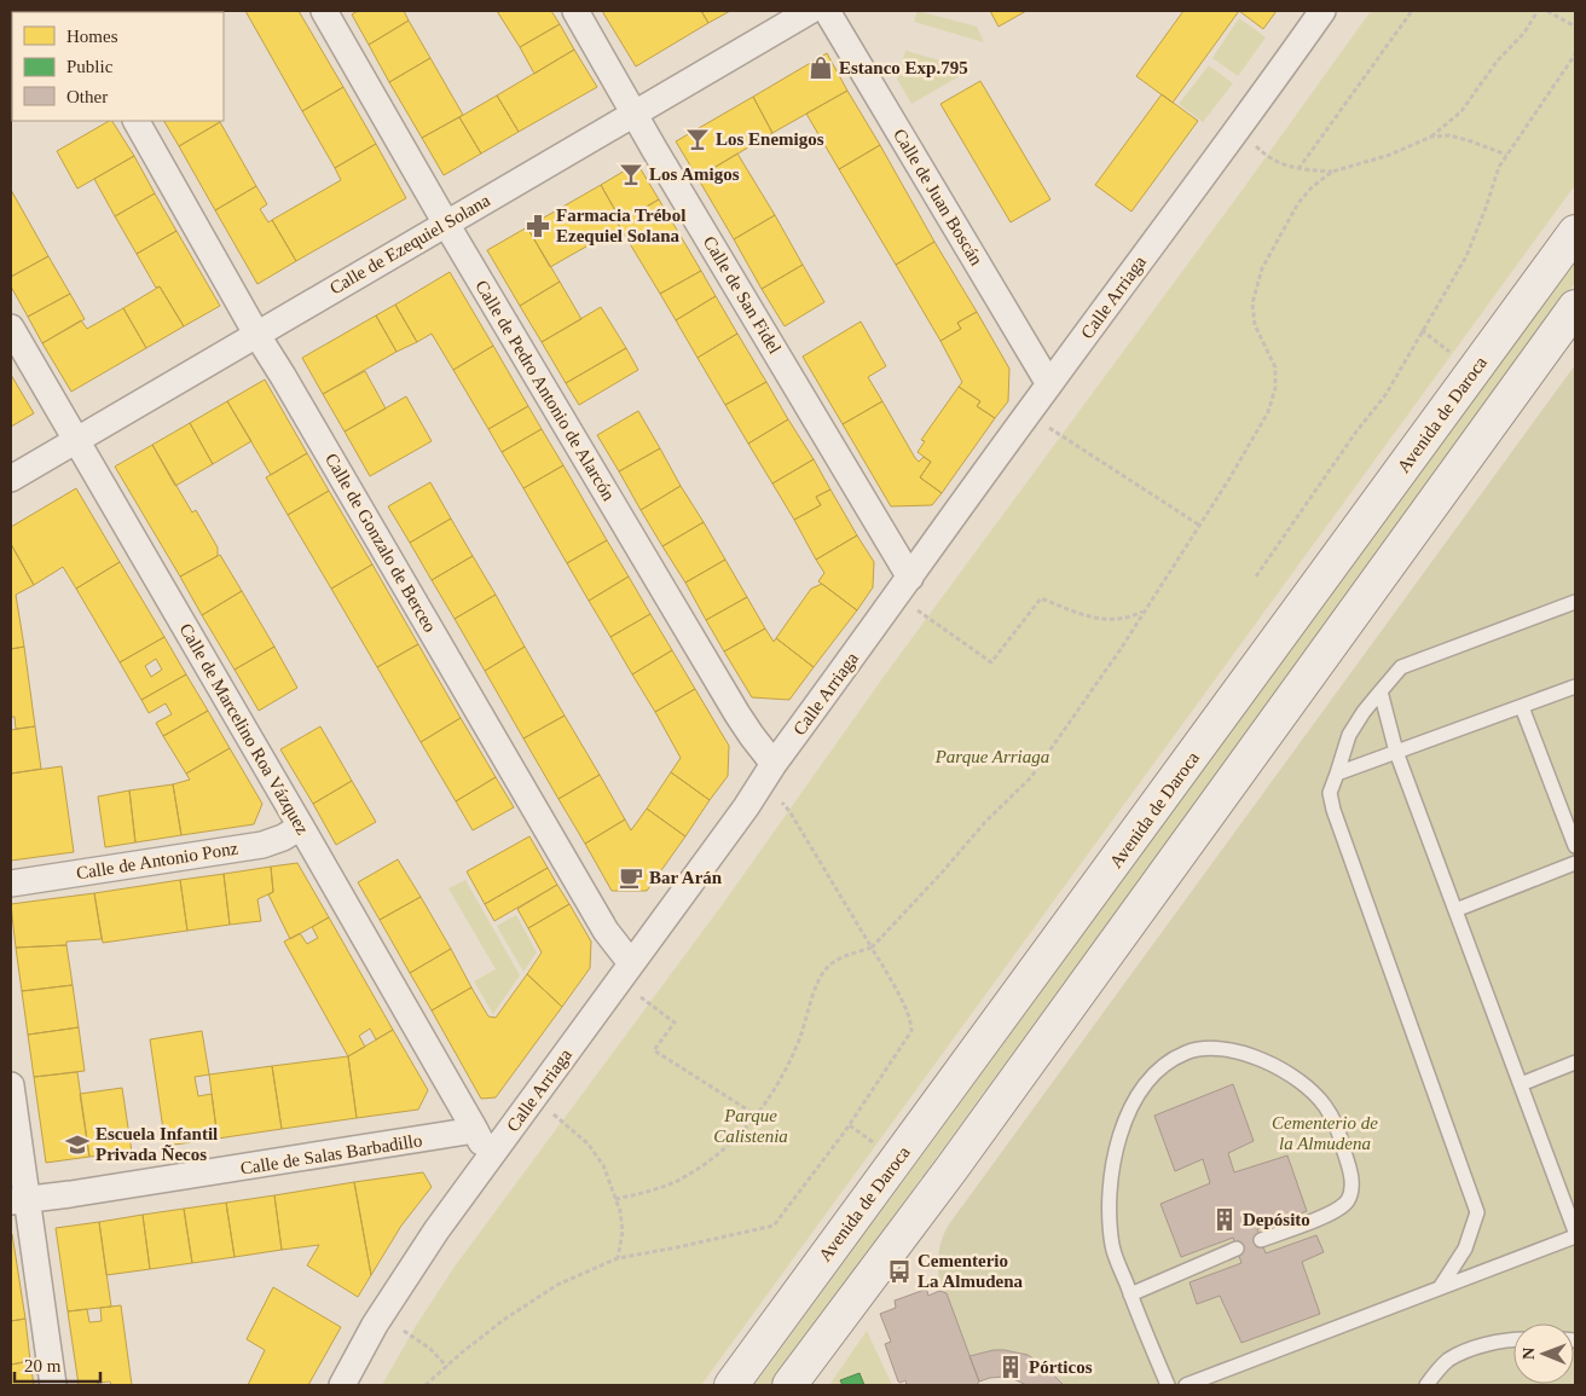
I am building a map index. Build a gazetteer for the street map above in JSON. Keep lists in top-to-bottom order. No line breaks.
{"streets":{"main road":["Avenida de Daroca"],"street":["Calle de Juan Boscán","Calle de Ezequiel Solana","Calle de San Fidel","Calle Arriaga","Calle de Pedro Antonio de Alarcón","Calle de Gonzalo de Berceo","Calle de Marcelino Roa Vázquez","Calle de Antonio Ponz","Calle de Salas Barbadillo"]},"crossings":[["Calle de Juan Boscán","Calle Arriaga"],["Calle de Ezequiel Solana","Calle de San Fidel"],["Calle de Ezequiel Solana","Calle de Pedro Antonio de Alarcón"],["Calle de Ezequiel Solana","Calle de Gonzalo de Berceo"],["Calle de Ezequiel Solana","Calle de Marcelino Roa Vázquez"],["Calle de San Fidel","Calle Arriaga"],["Calle Arriaga","Calle de Pedro Antonio de Alarcón"],["Calle Arriaga","Calle de Gonzalo de Berceo"],["Calle de Marcelino Roa Vázquez","Calle de Antonio Ponz"],["Calle de Marcelino Roa Vázquez","Calle de Salas Barbadillo"]],"parks":["Parque Arriaga","Parque Calistenia","Cementerio de la Almudena"],"places":{"shop":["Estanco Exp.795"],"bar":["Los Enemigos","Los Amigos"],"pharmacy":["Farmacia Trébol Ezequiel Solana"],"cafe":["Bar Arán"],"school or university":["Escuela Infantil Privada Ñecos"],"building":["Depósito","Pórticos"],"bus stop":["Cementerio La Almudena"]},"legend":["Homes","Public","Other"],"scale_bar":"20 m","north":"left"}
